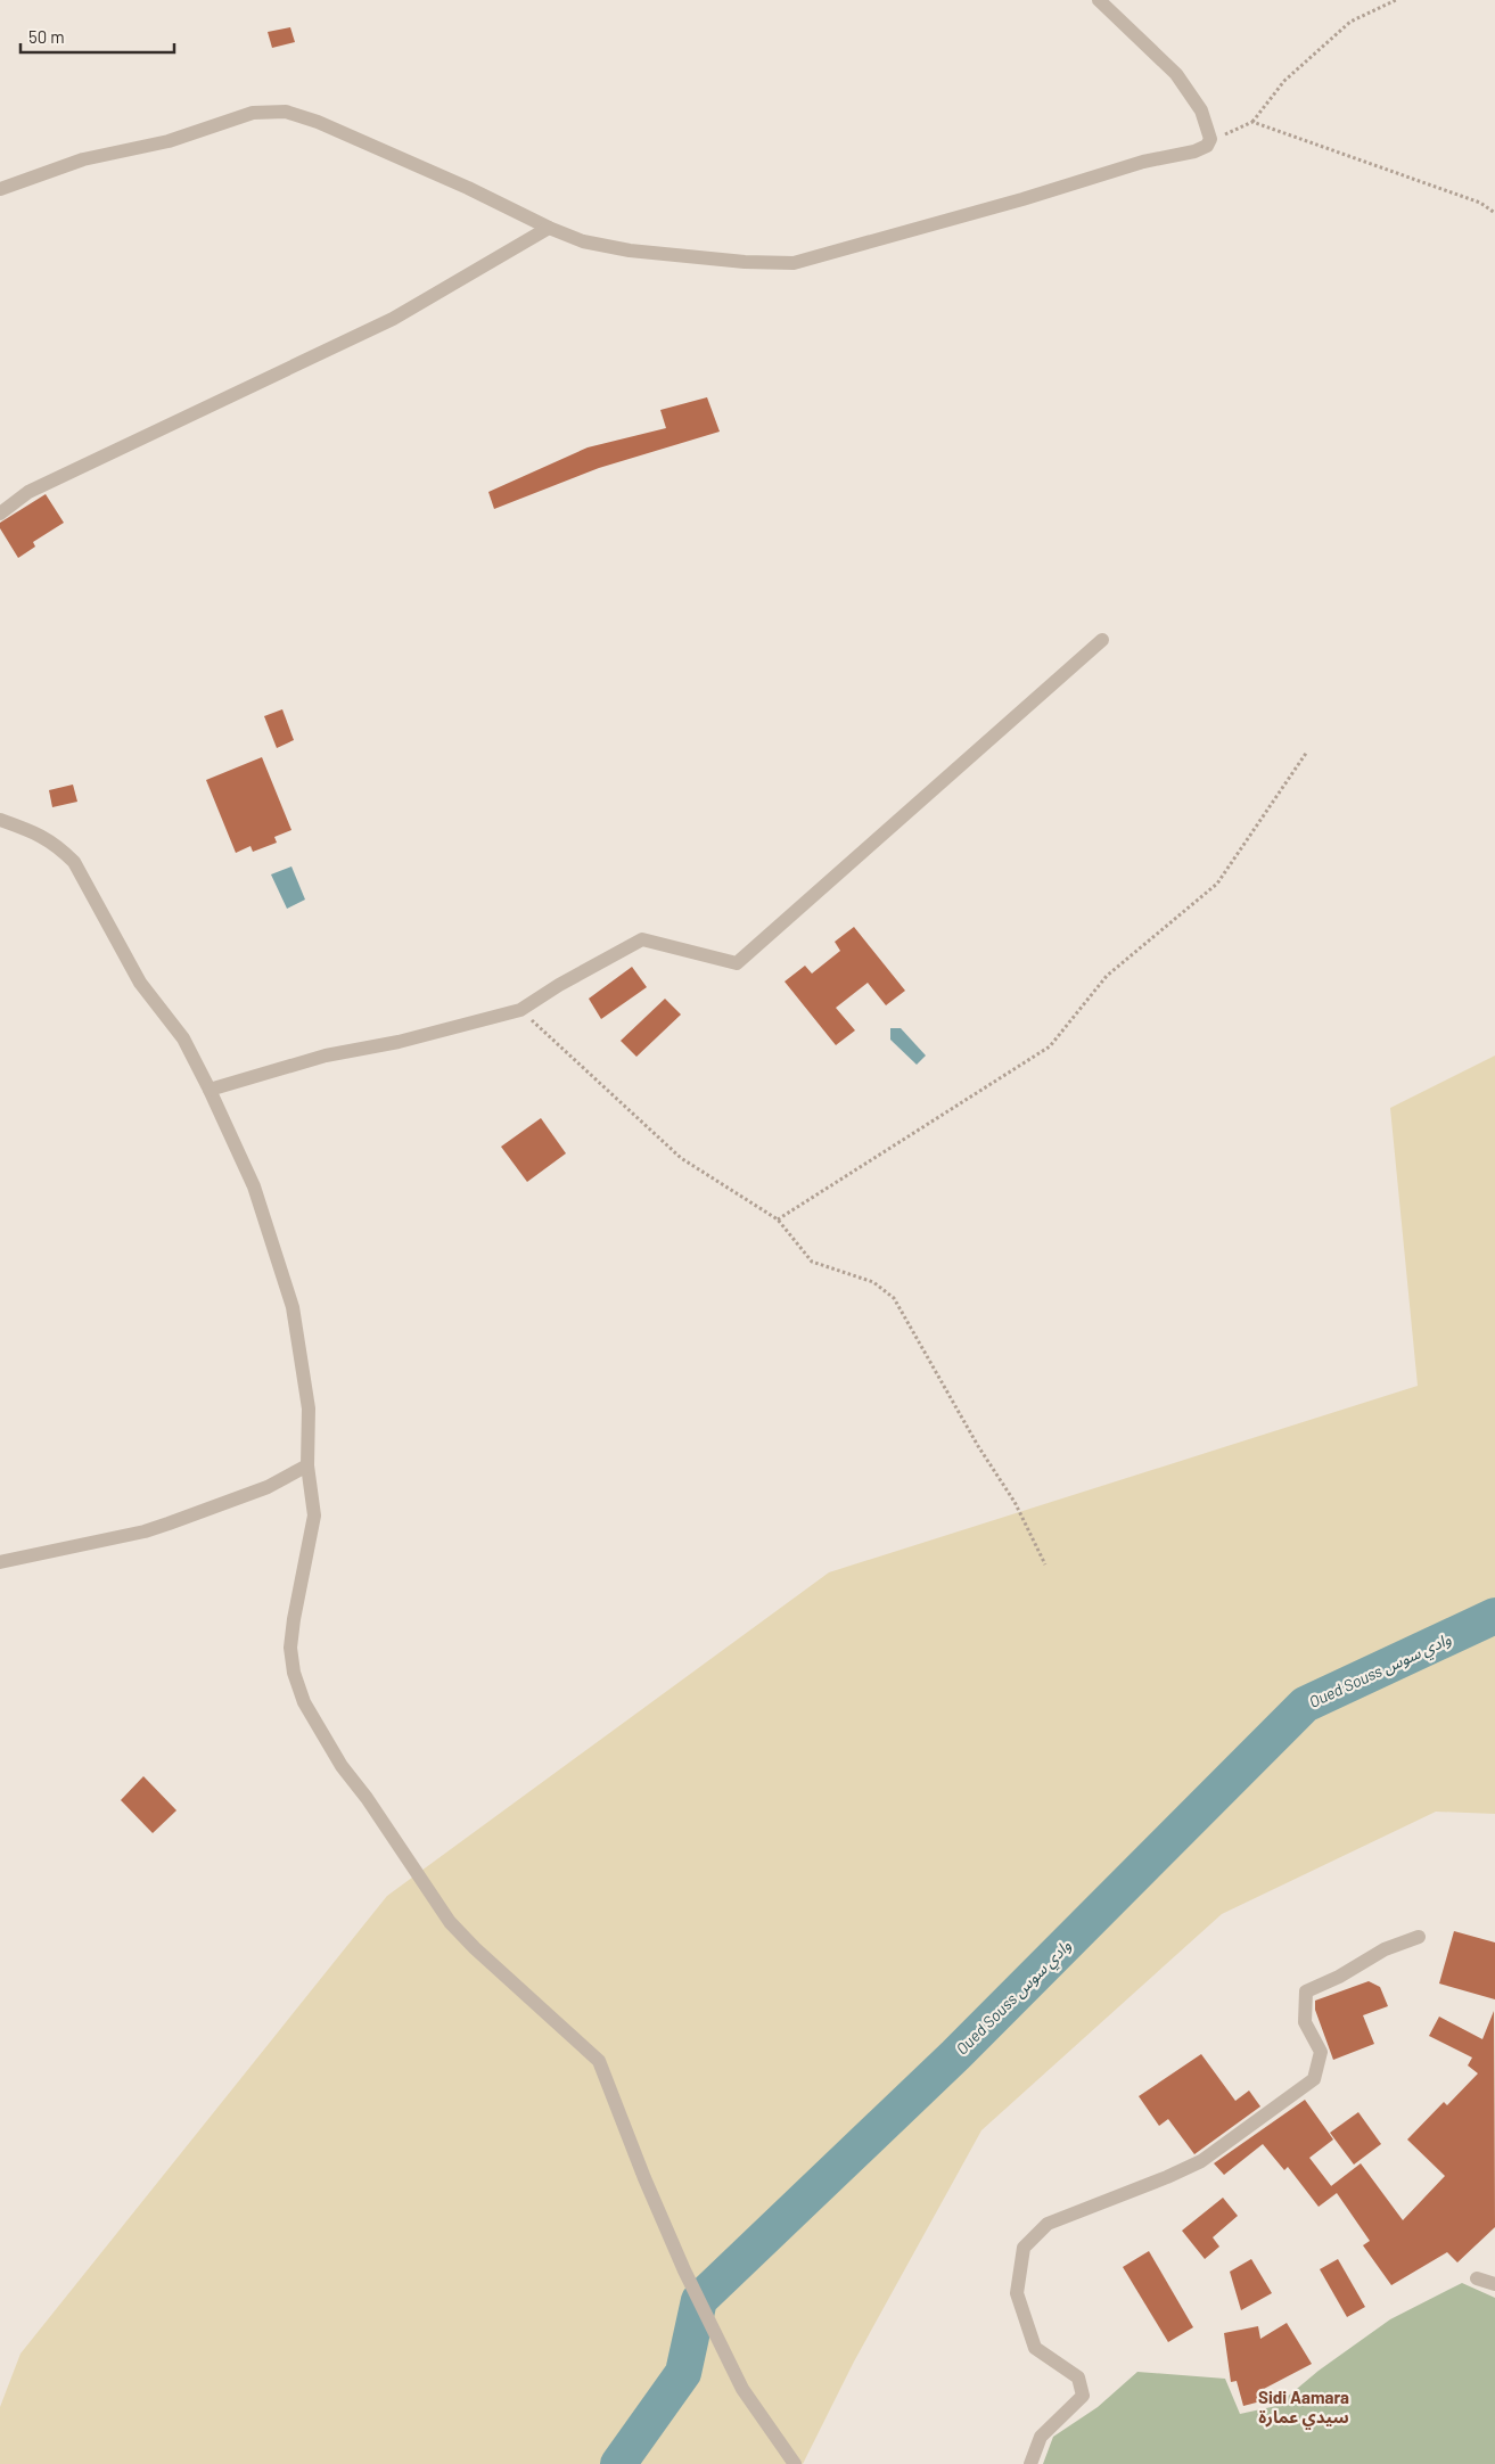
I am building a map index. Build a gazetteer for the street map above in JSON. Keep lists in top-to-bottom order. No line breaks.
{"districts":["Sidi Aamara سيدي عمارة"],"water":["Oued Souss وادي سوس"],"scale_bar":"50 m"}
